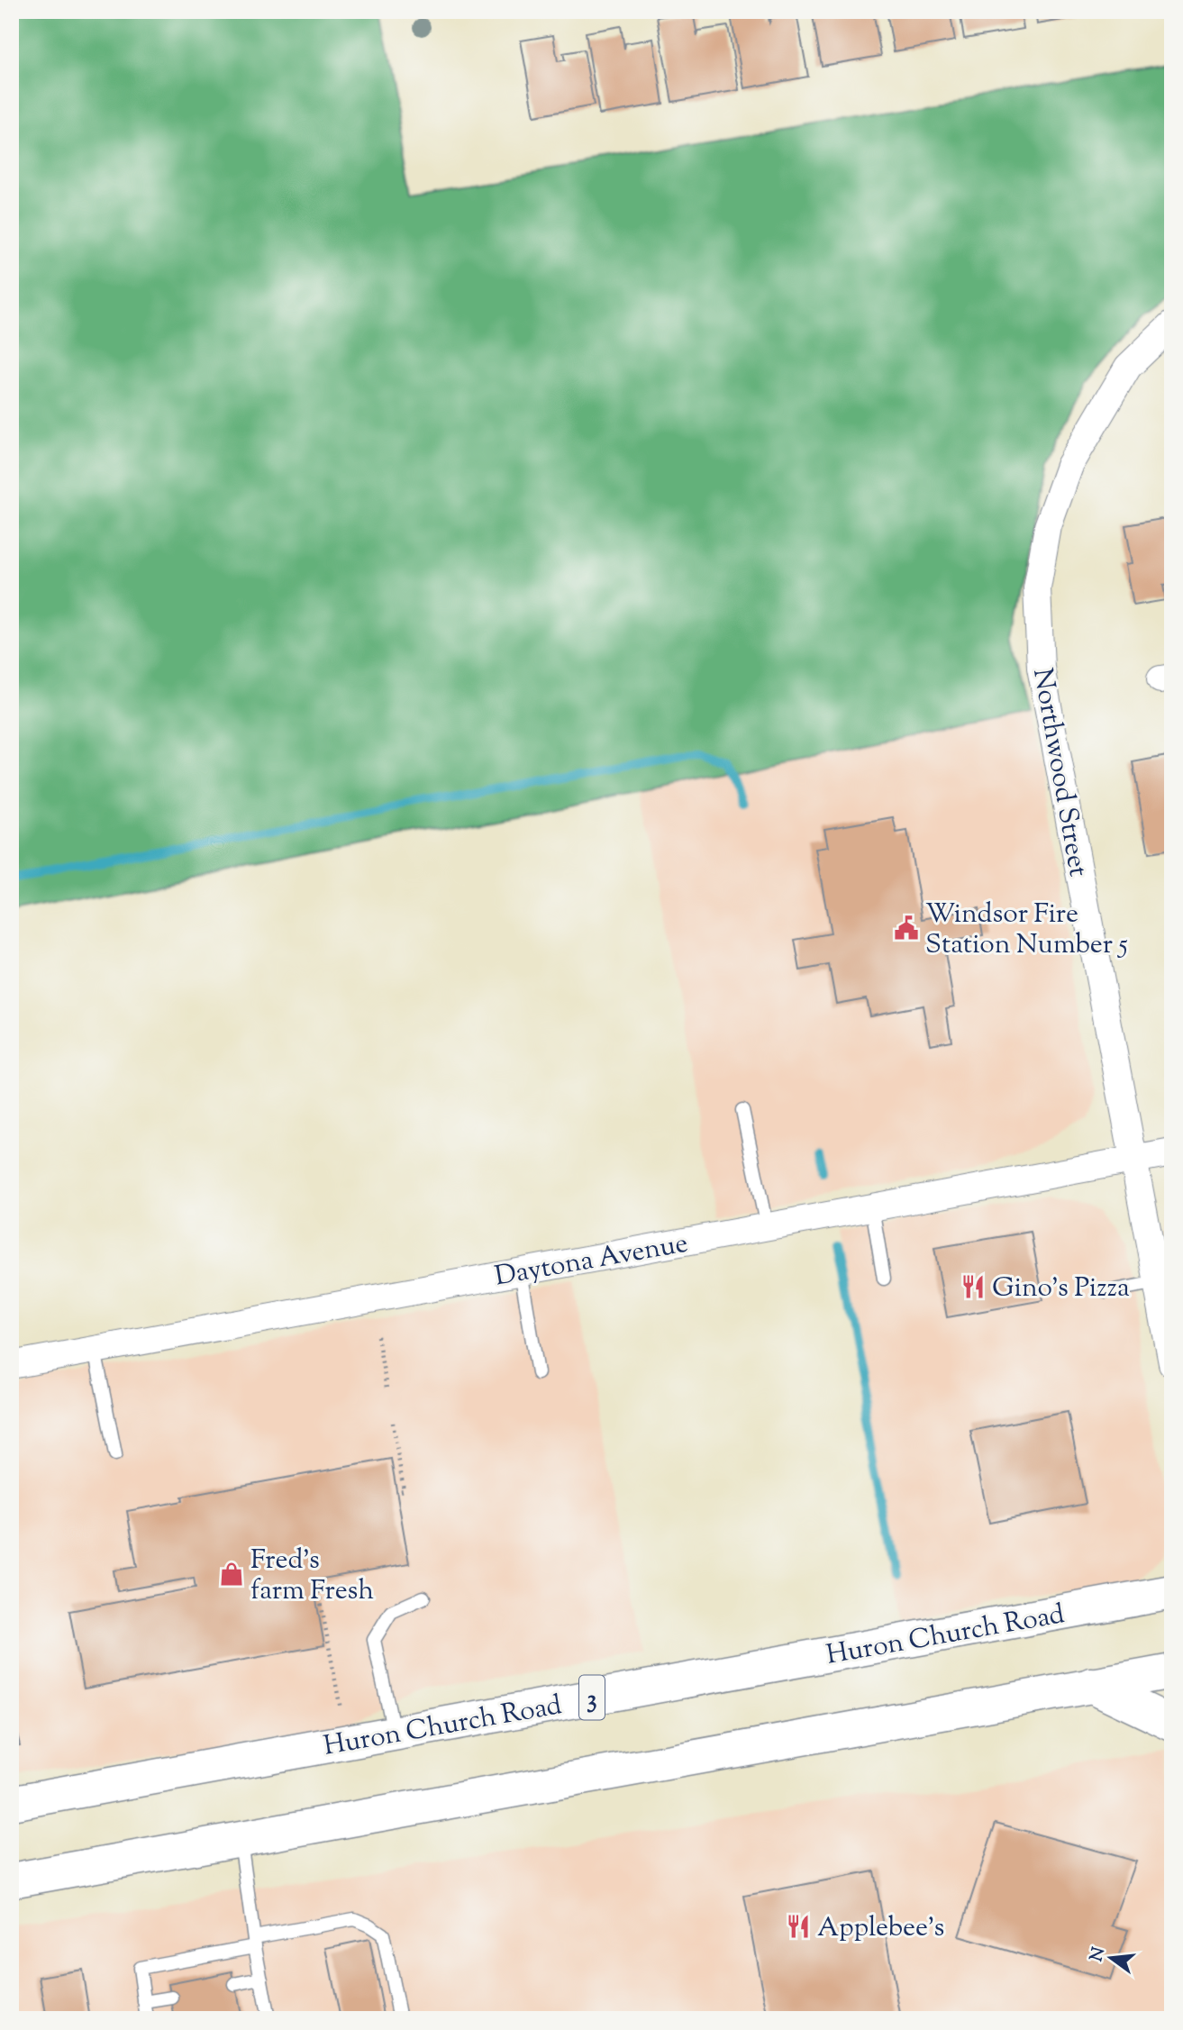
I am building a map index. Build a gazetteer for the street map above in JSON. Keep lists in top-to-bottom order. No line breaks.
{"streets":{"highway":["Huron Church Road","3"],"street":["Northwood Street","Daytona Avenue"]},"crossings":[["Northwood Street","Daytona Avenue"]],"places":{"public building":["Windsor Fire Station Number 5"],"restaurant":["Gino's Pizza","Applebee's"],"shop":["Fred's farm Fresh"]},"north":"left"}
